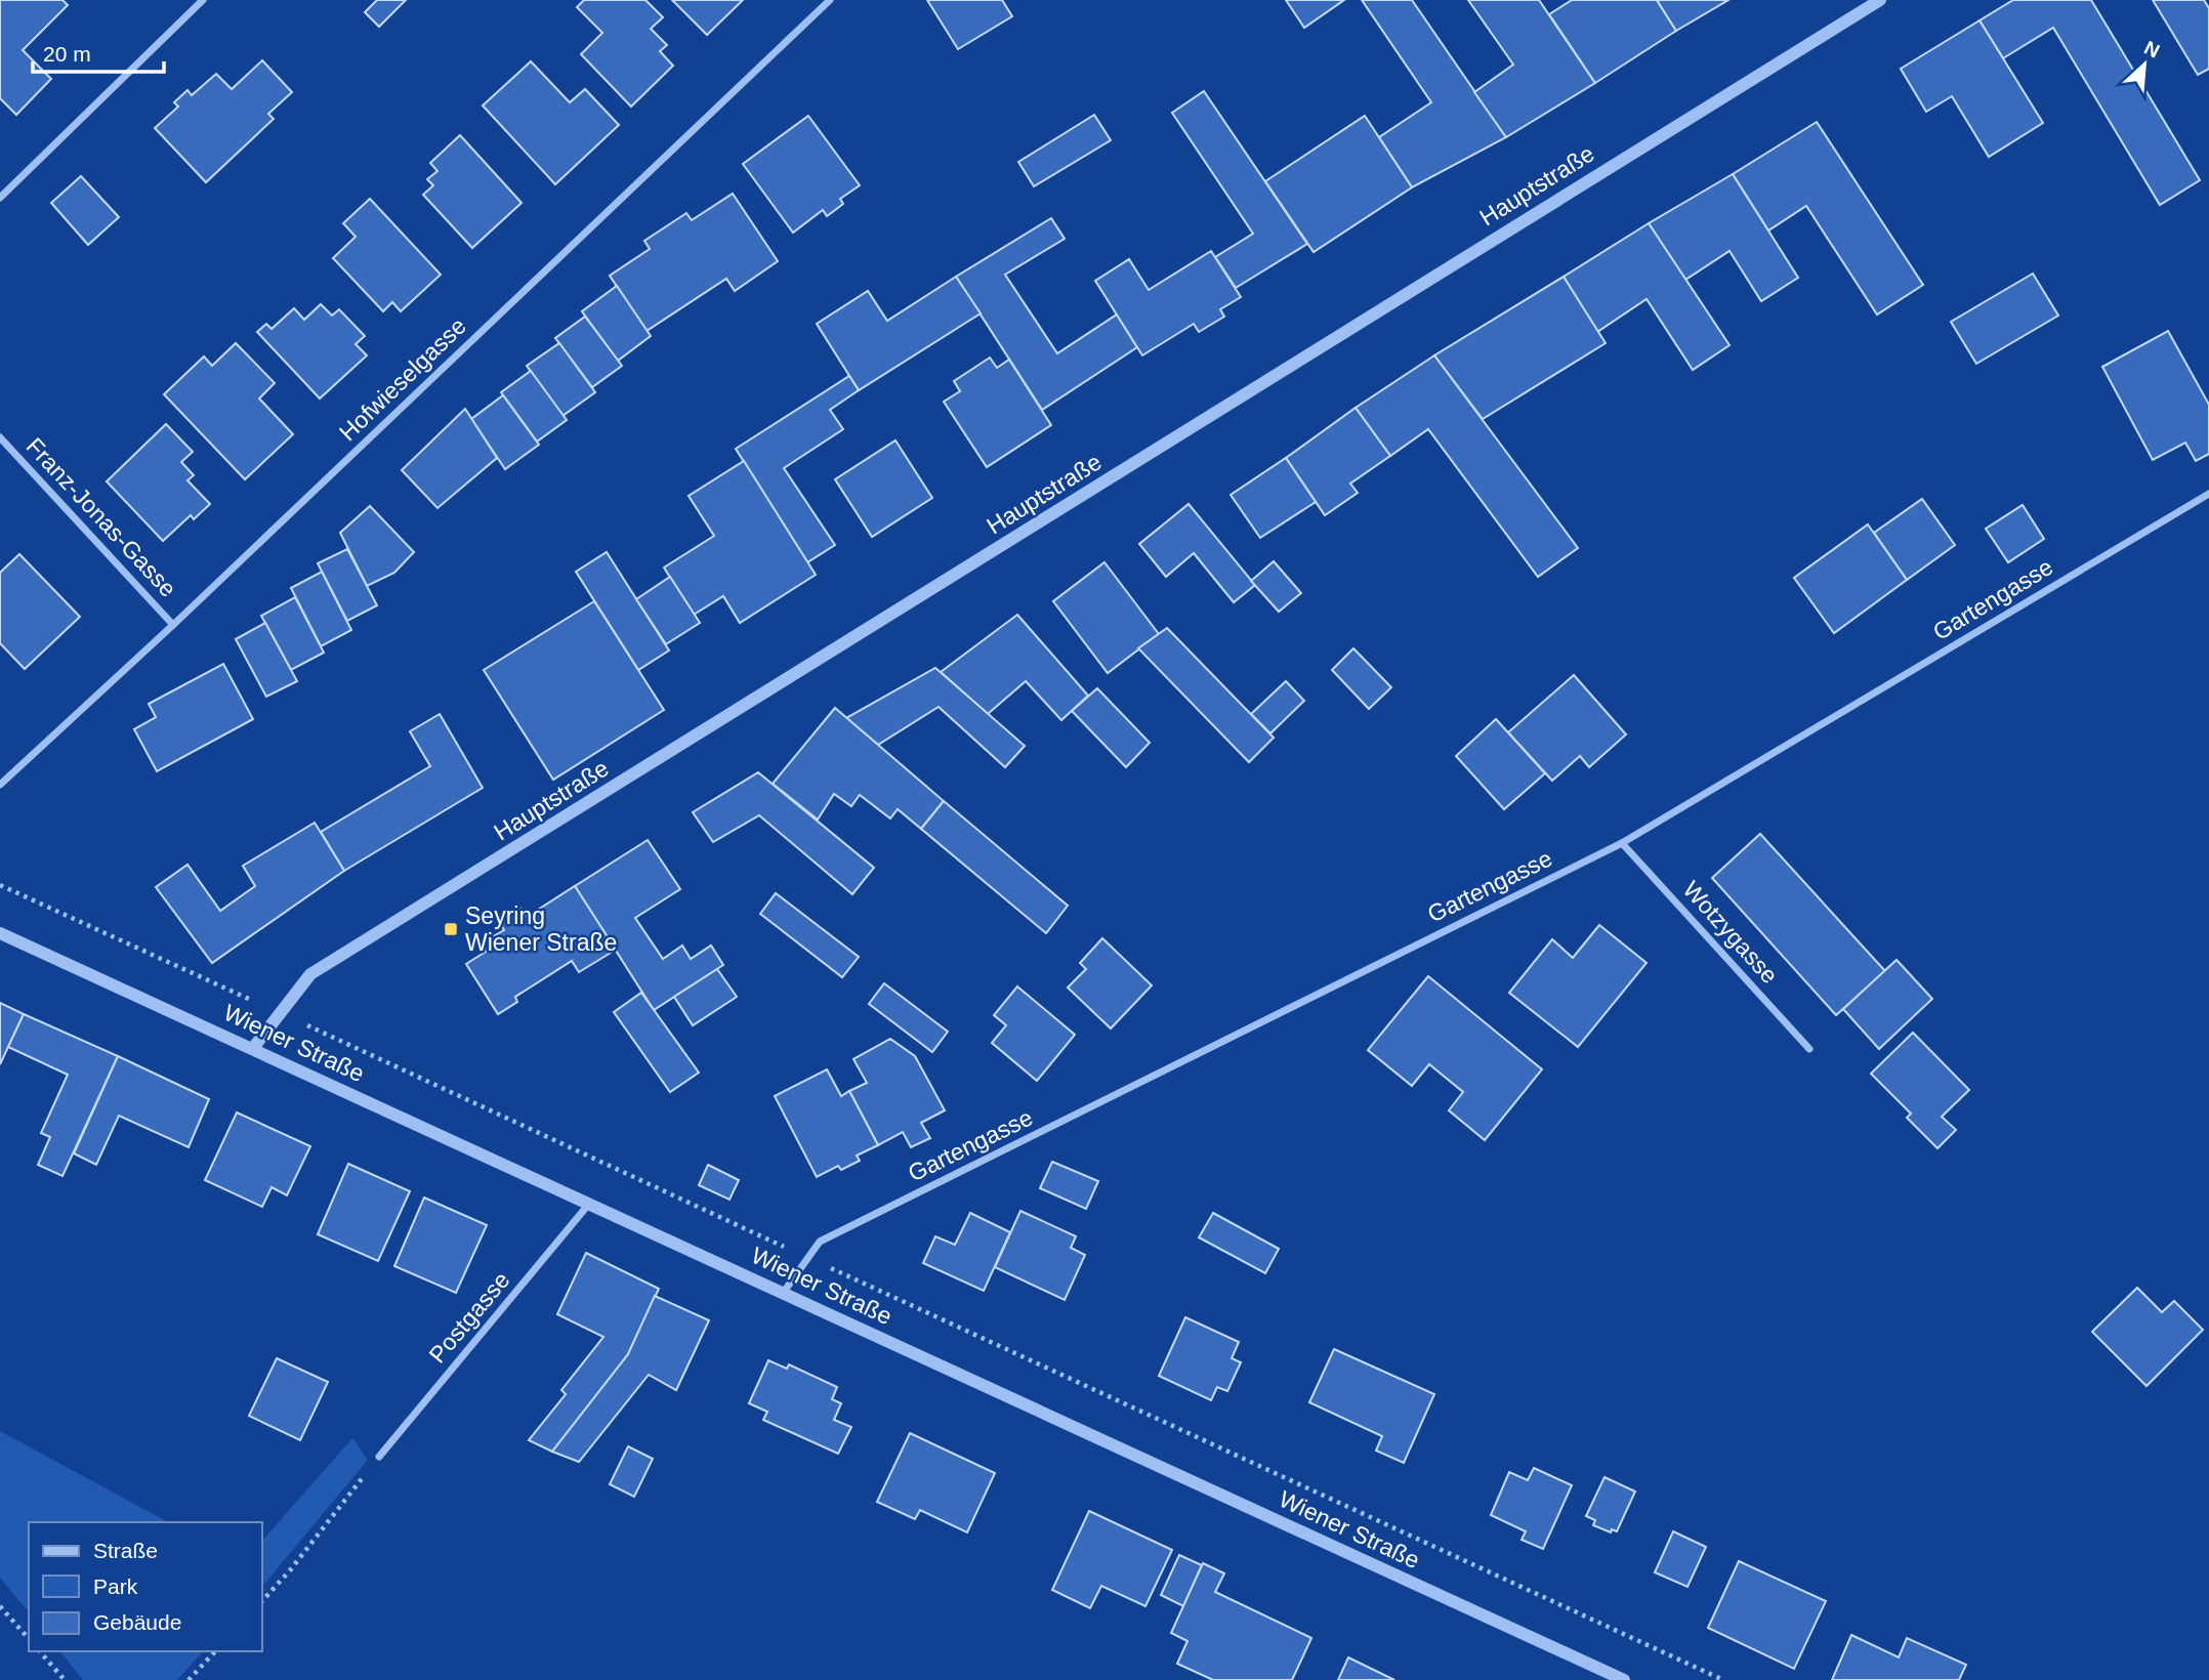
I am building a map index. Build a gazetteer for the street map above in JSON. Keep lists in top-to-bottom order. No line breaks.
{"streets":{"street":["Hauptstraße","Hofwieselgasse","Franz-Jonas-Gasse","Gartengasse","Wotzygasse","Wiener Straße","Postgasse"]},"crossings":[["Hauptstraße","Wiener Straße"],["Hofwieselgasse","Franz-Jonas-Gasse"],["Gartengasse","Wotzygasse"],["Gartengasse","Wiener Straße"],["Wiener Straße","Postgasse"]],"places":{"transit":["Seyring Wiener Straße"]},"legend":["Straße","Park","Gebäude"],"scale_bar":"20 m","north":"top right"}
